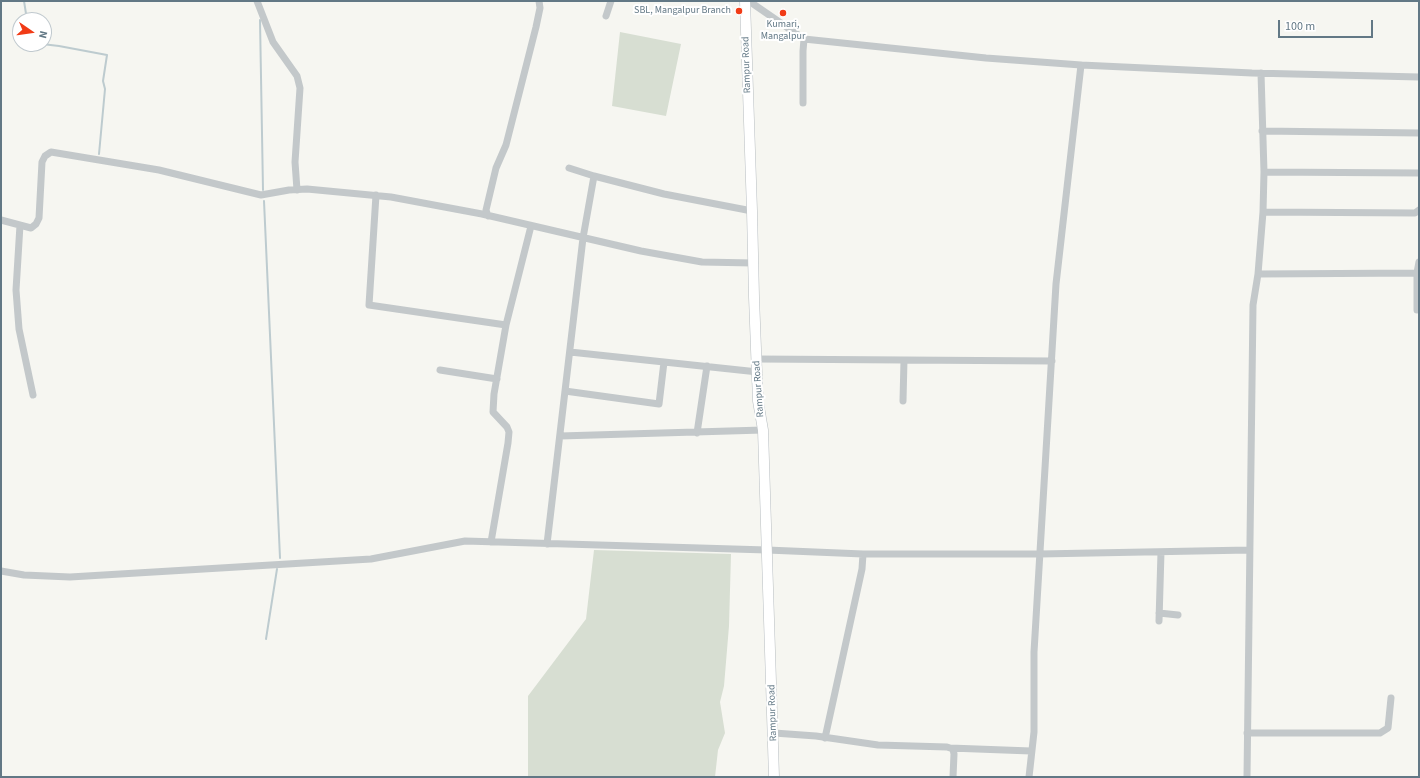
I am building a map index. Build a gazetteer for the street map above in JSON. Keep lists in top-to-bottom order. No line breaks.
{"streets":{"main road":["Rampur Road"]},"places":["SBL, Mangalpur Branch","Kumari, Mangalpur"],"scale_bar":"100 m","north":"right"}
